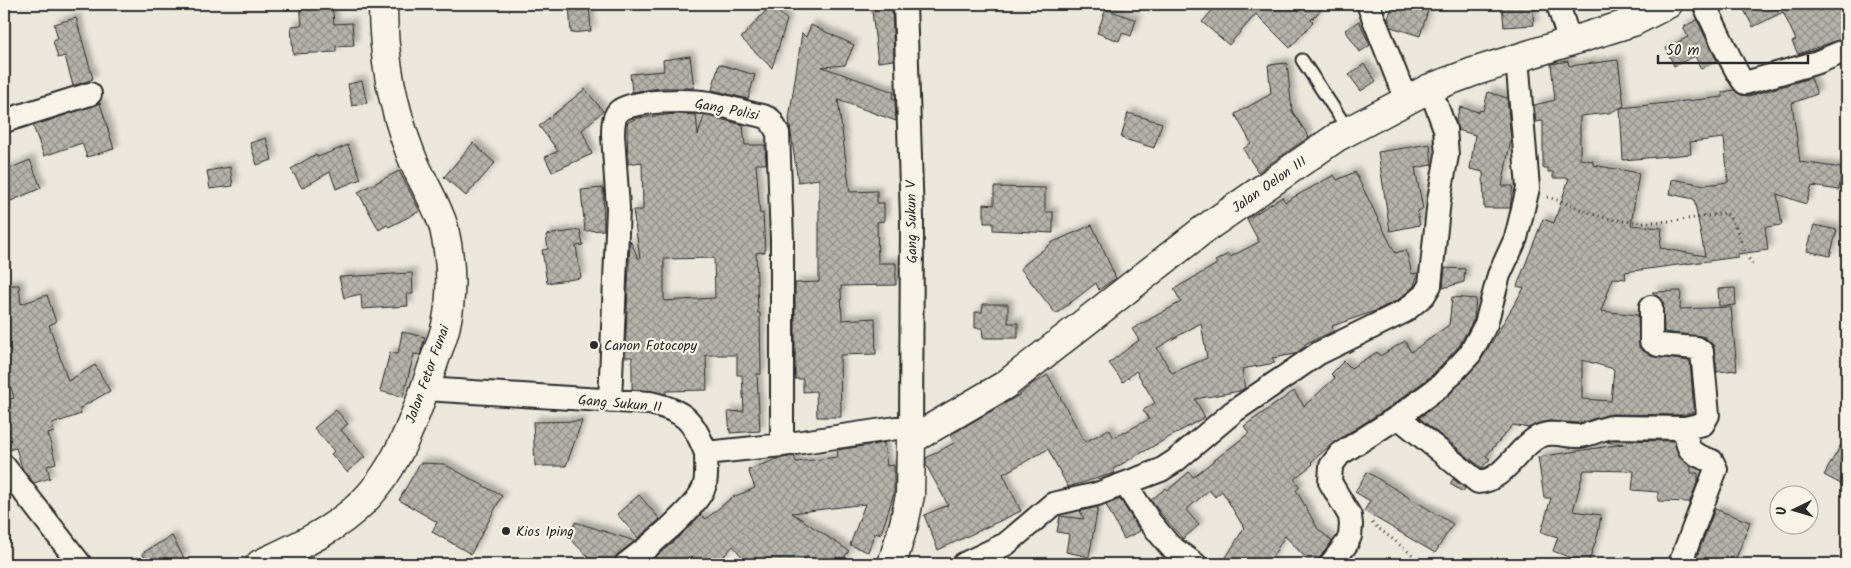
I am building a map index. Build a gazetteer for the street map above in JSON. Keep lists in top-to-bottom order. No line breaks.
{"streets":{"street":["Gang Polisi","Jalan Oelon III","Gang Sukun V","Jalan Fetor Funai","Gang Sukun II"]},"crossings":[["Gang Polisi","Gang Sukun II"],["Jalan Oelon III","Gang Sukun V"],["Jalan Fetor Funai","Gang Sukun II"]],"places":["Canon Fotocopy","Kios Iping"],"scale_bar":"50 m","north":"left"}
